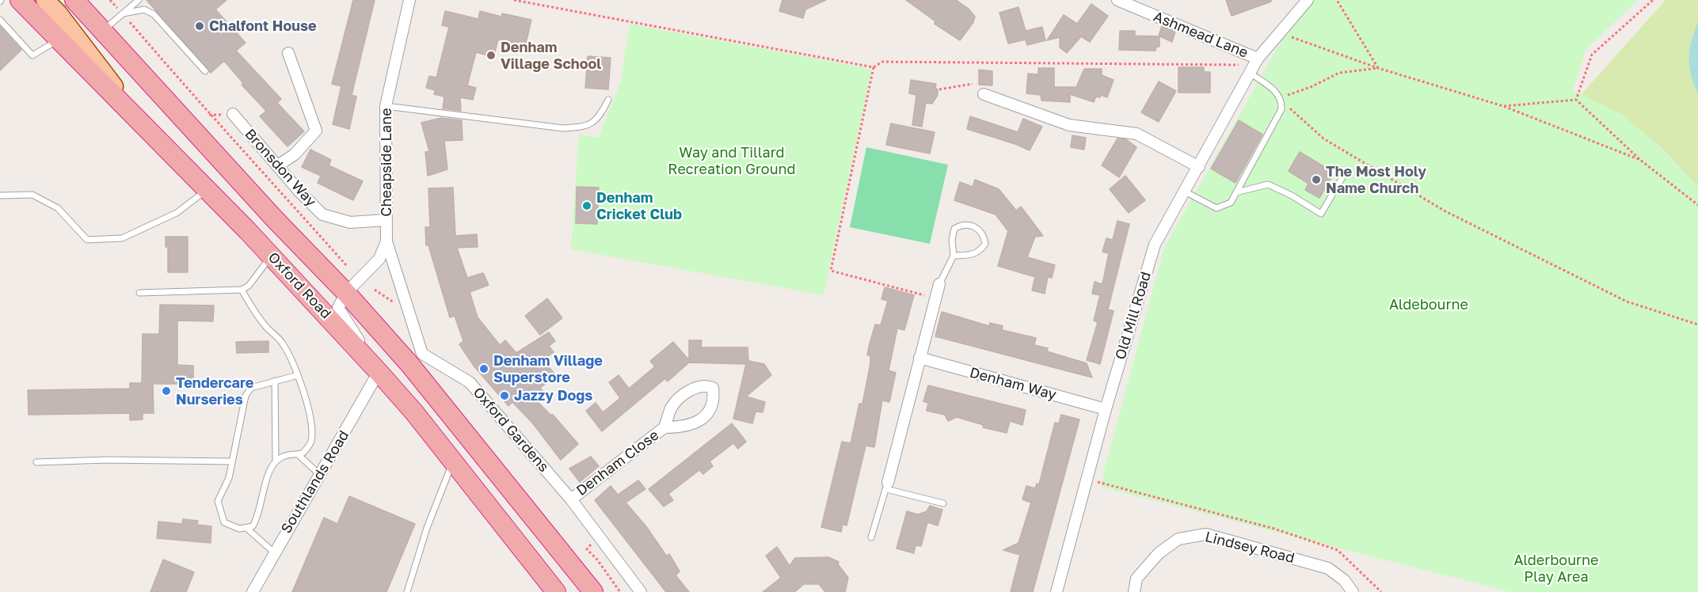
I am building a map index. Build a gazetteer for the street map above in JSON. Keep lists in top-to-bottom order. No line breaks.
{"streets":{"highway":["Oxford Road"],"street":["Ashmead Lane","Cheapside Lane","Bronsdon Way","Old Mill Road","Denham Way","Oxford Gardens","Denham Close","Southlands Road","Lindsey Road"]},"crossings":[["Ashmead Lane","Old Mill Road"],["Cheapside Lane","Bronsdon Way"],["Oxford Road","Oxford Gardens"],["Oxford Road","Southlands Road"],["Old Mill Road","Denham Way"],["Oxford Gardens","Denham Close"]],"parks":["Way and Tillard Recreation Ground","Aldebourne","Alderbourne Play Area"],"places":["Chalfont House","Denham Village School","The Most Holy Name Church","Denham Cricket Club","Denham Village Superstore","Tendercare Nurseries","Jazzy Dogs"]}
